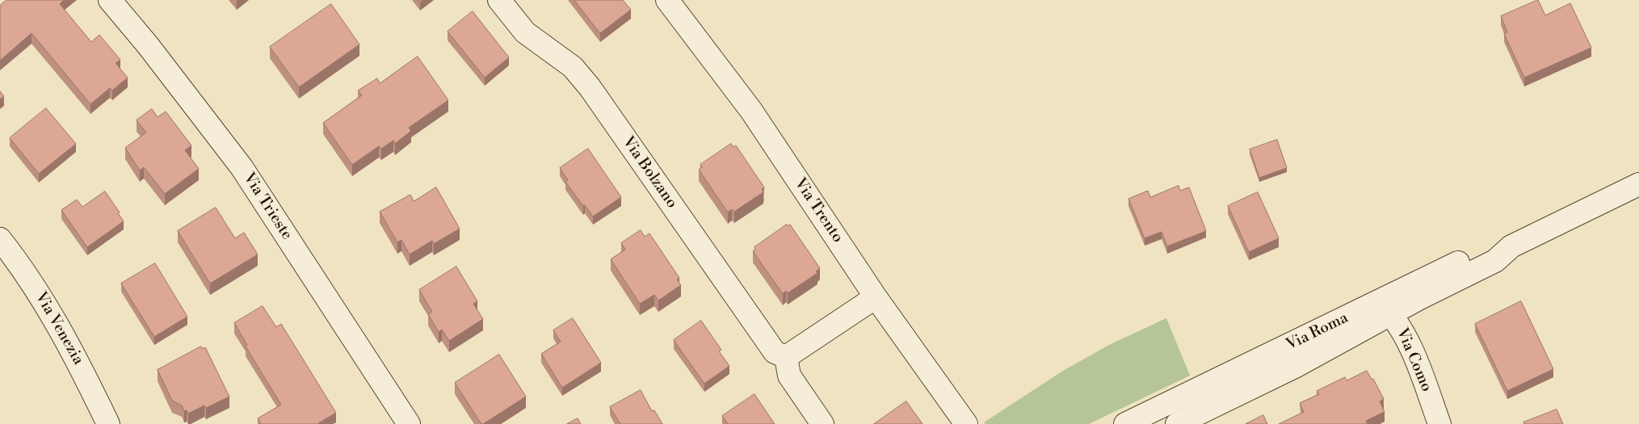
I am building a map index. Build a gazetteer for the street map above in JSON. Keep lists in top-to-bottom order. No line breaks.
{"streets":{"street":["Via Bolzano","Via Trieste","Via Trento","Via Venezia","Via Roma","Via Como"]},"crossings":[["Via Roma","Via Como"]]}
